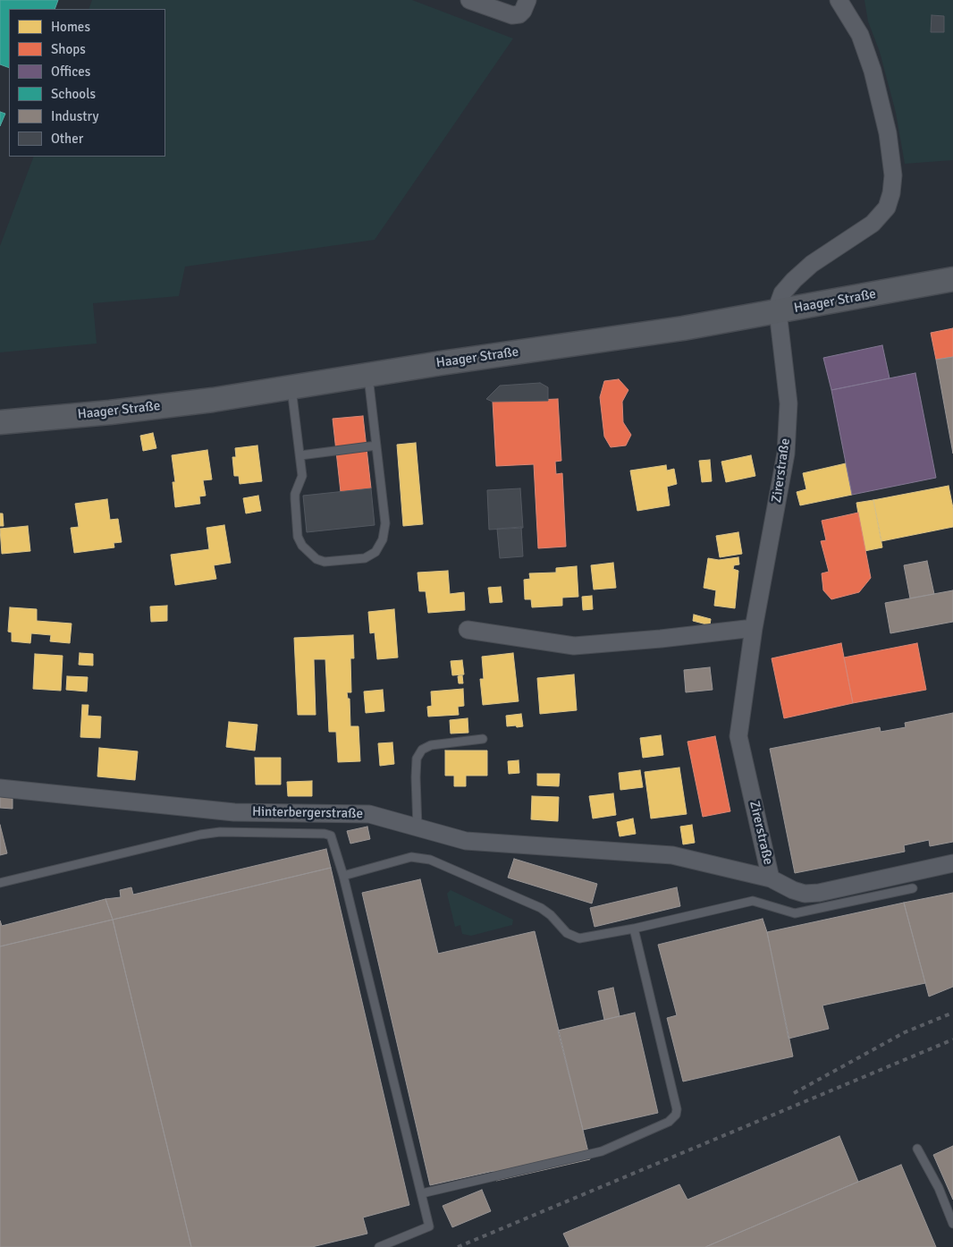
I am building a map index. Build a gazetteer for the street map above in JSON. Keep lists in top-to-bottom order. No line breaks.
{"streets":{"main road":["Haager Straße"],"street":["Zirerstraße","Hinterbergerstraße"]},"crossings":[["Haager Straße","Zirerstraße"],["Zirerstraße","Hinterbergerstraße"]],"legend":["Homes","Shops","Offices","Schools","Industry","Other"]}
